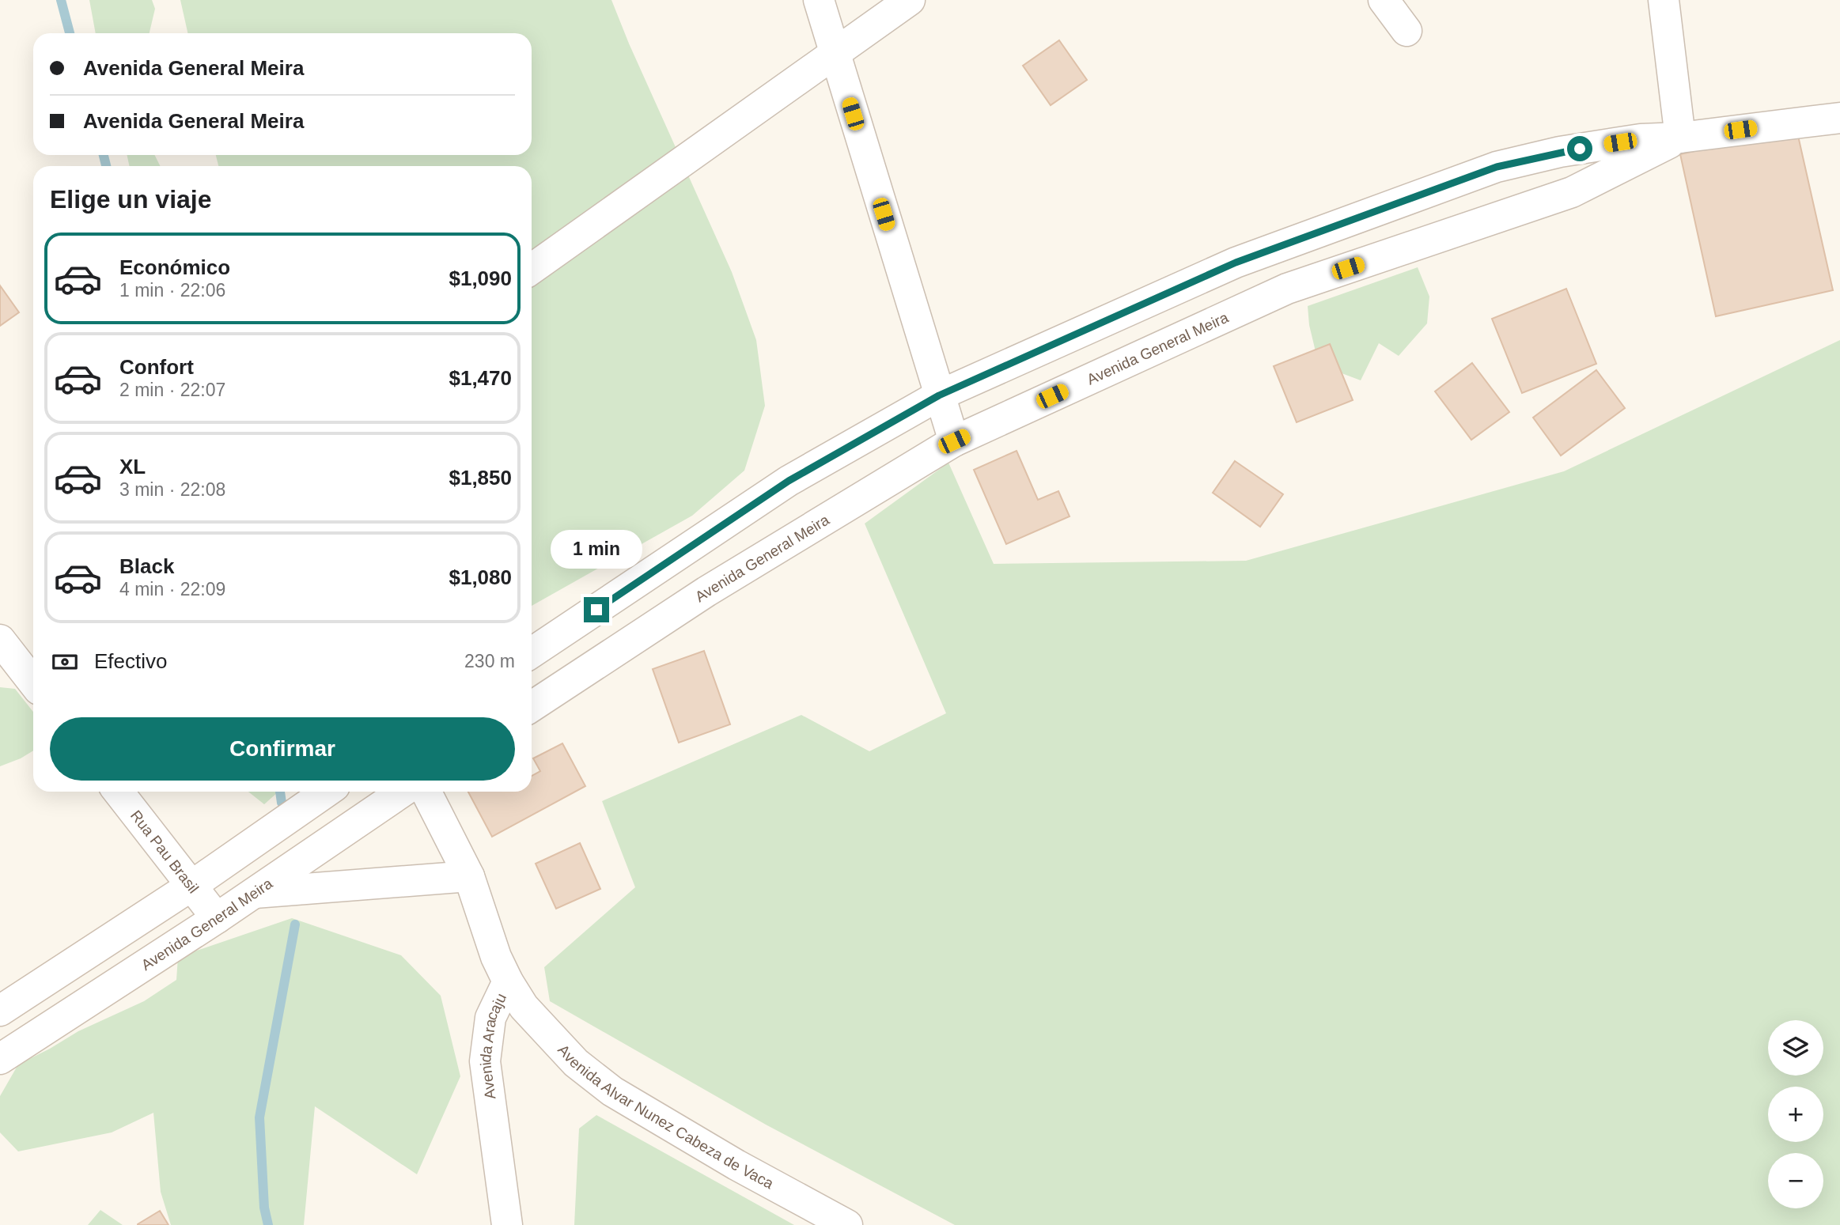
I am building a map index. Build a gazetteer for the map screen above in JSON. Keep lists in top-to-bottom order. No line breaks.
{"streets":{"street":["Avenida General Meira","Rua Pau Brasil","Avenida Aracaju","Avenida Alvar Nunez Cabeza de Vaca"]},"crossings":[["Avenida General Meira","Rua Pau Brasil"],["Avenida Aracaju","Avenida Alvar Nunez Cabeza de Vaca"]],"page":{"banner":["Avenida General Meira","Avenida General Meira"],"heading":"Elige un viaje","list":[{"name":"Económico","note":"1 min · 22:06","value":"$1,090"},{"name":"Confort","note":"2 min · 22:07","value":"$1,470"},{"name":"XL","note":"3 min · 22:08","value":"$1,850"},{"name":"Black","note":"4 min · 22:09","value":"$1,080"}],"bubble":"1 min","pay":["Efectivo","230 m"],"buttons":"Confirmar","map_buttons":["+","−"]}}
